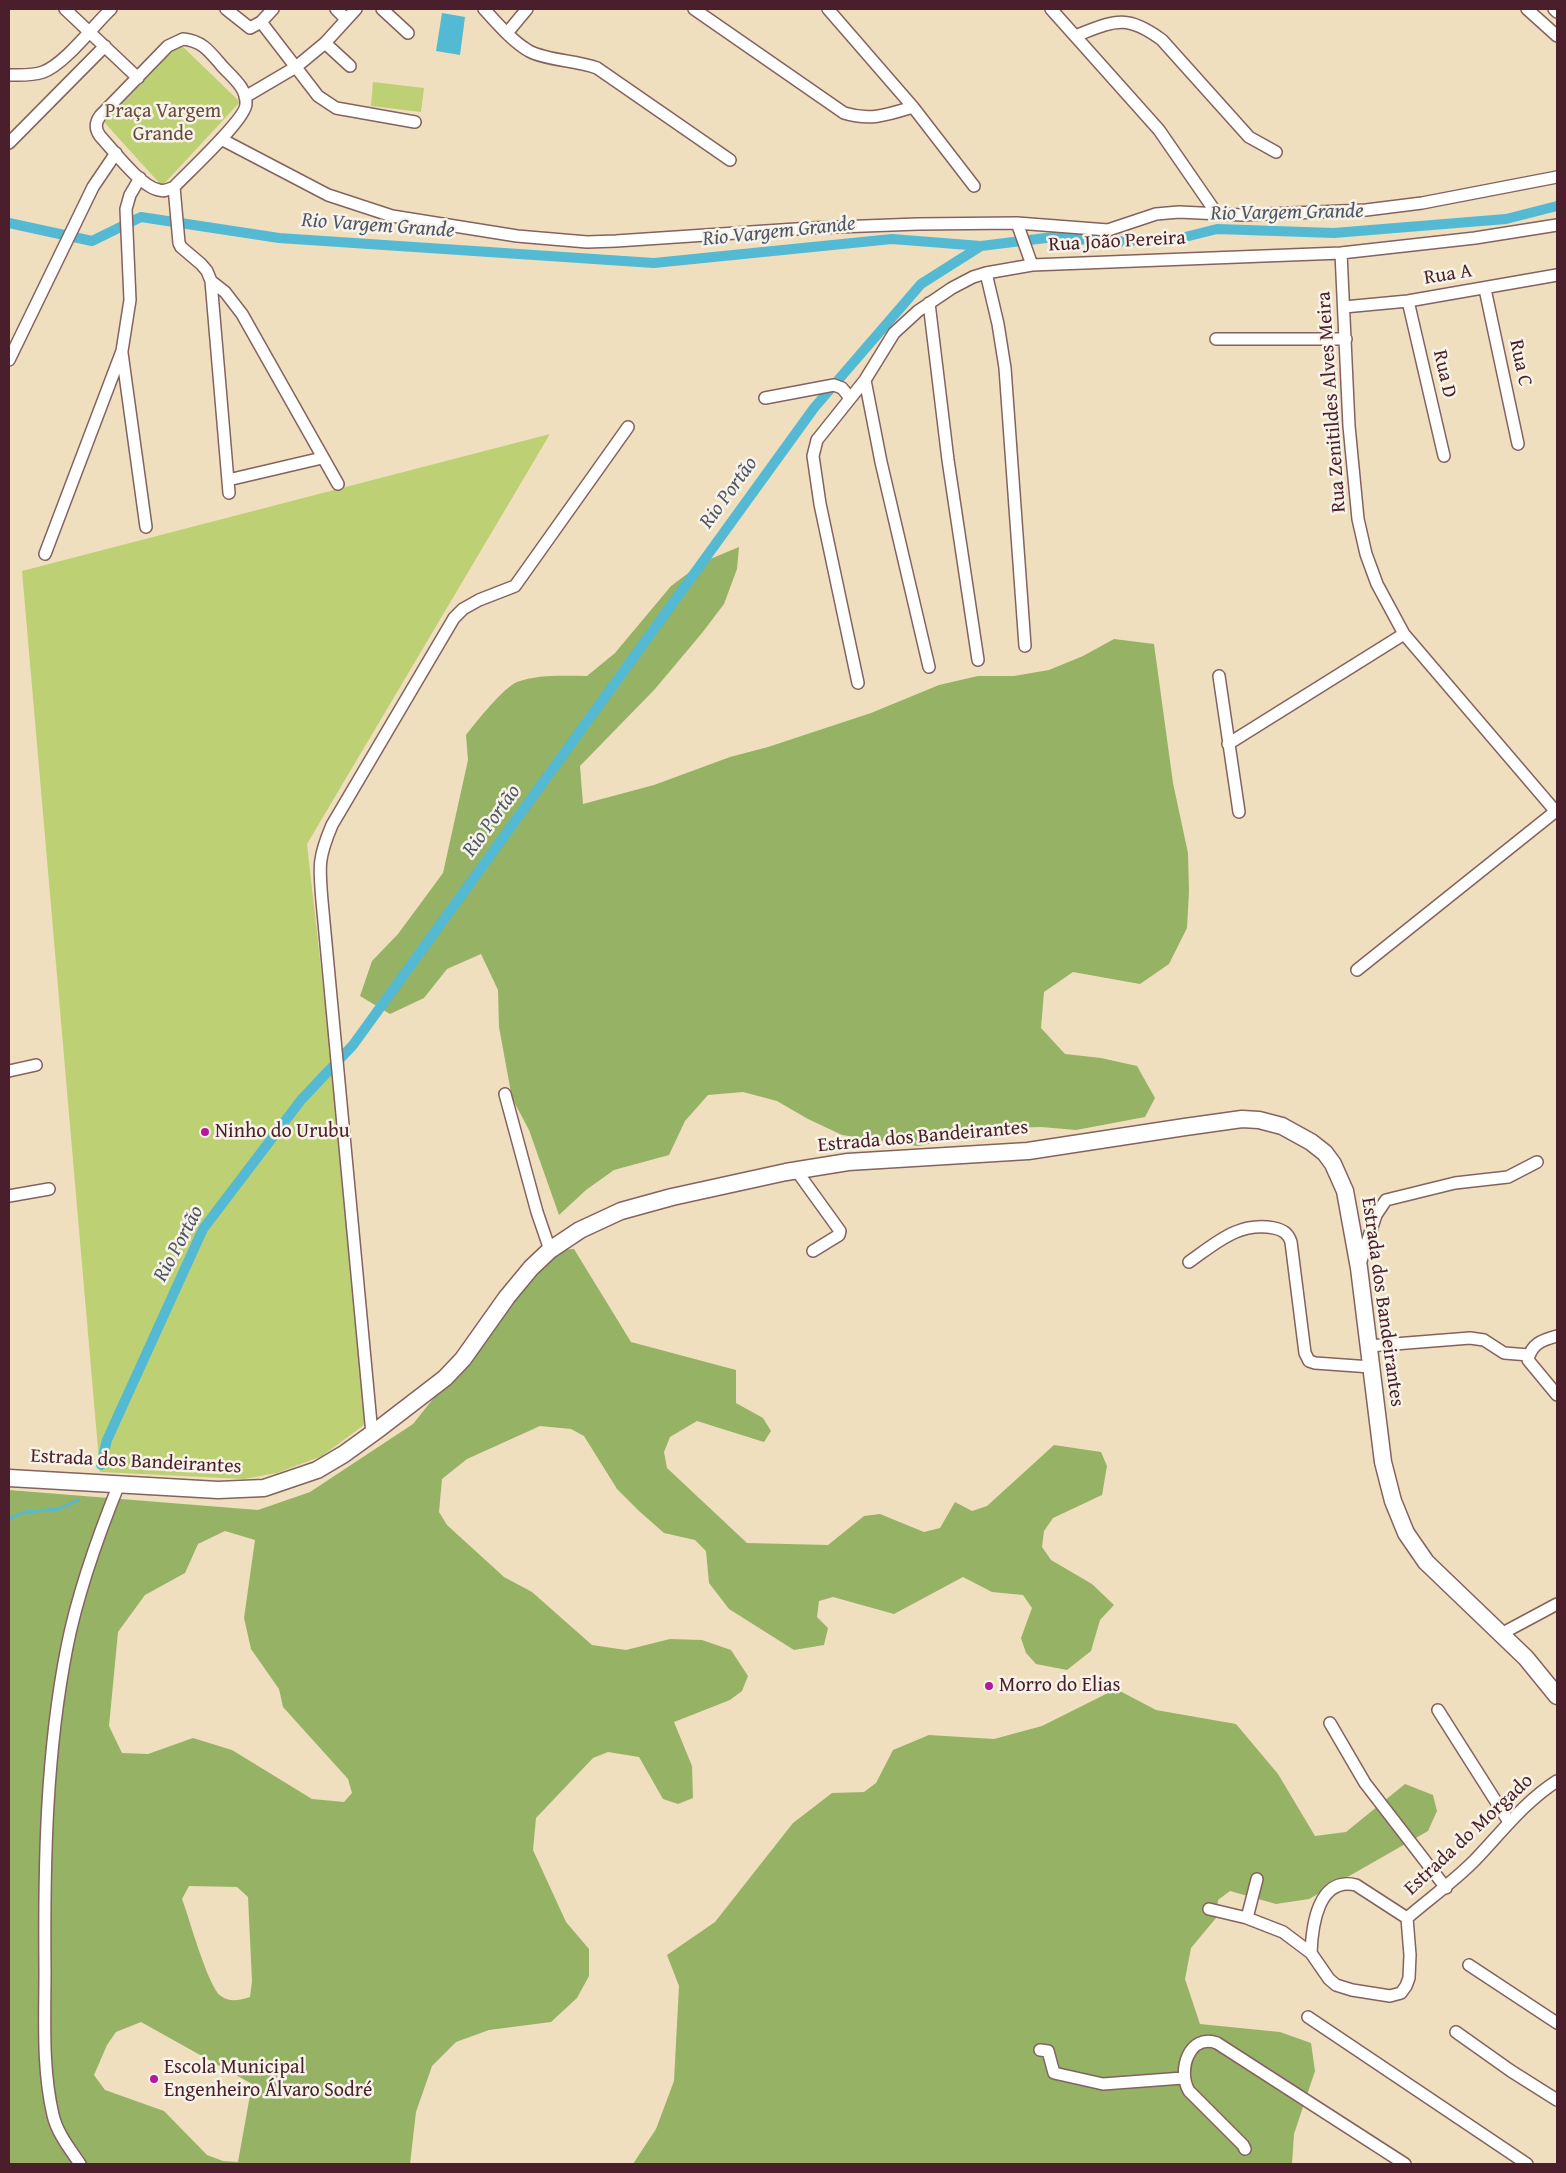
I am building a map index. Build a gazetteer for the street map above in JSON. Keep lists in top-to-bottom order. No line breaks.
{"streets":{"main road":["Estrada dos Bandeirantes"],"street":["Rua João Pereira","Rua A","Rua C","Rua D","Rua Zenitildes Alves Meira","Estrada do Morgado"]},"crossings":[["Rua João Pereira","Rua Zenitildes Alves Meira"],["Rua A","Rua C"],["Rua A","Rua D"],["Rua A","Rua Zenitildes Alves Meira"]],"water":["Rio Vargem Grande","Rio Portão"],"parks":["Praça Vargem Grande"],"places":["Ninho do Urubu","Morro do Elias","Escola Municipal Engenheiro Álvaro Sodré"]}
